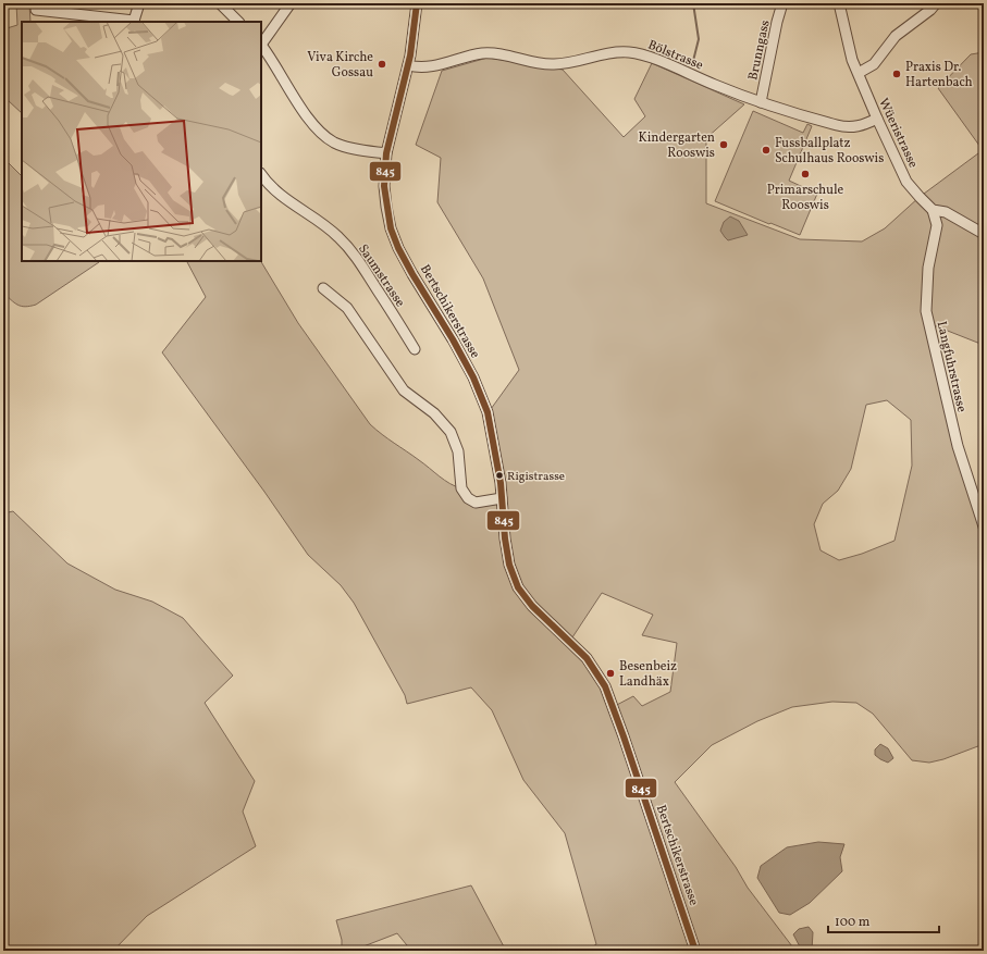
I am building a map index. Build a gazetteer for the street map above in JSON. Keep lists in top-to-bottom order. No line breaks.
{"streets":{"street":["Brunngass","Bölstrasse","Wüeristrasse","Saumstrasse","Bertschikerstrasse","Langfuhrstrasse"]},"crossings":[["Brunngass","Bölstrasse"],["Bölstrasse","Wüeristrasse"],["Bölstrasse","Bertschikerstrasse"],["Wüeristrasse","Langfuhrstrasse"]],"places":["Viva Kirche Gossau","Praxis Dr. Hartenbach","Kindergarten Rooswis","Fussballplatz Schulhaus Rooswis","Primarschule Rooswis","Rigistrasse","Besenbeiz Landhäx"],"lines":["transit line 845"],"scale_bar":"100 m"}
